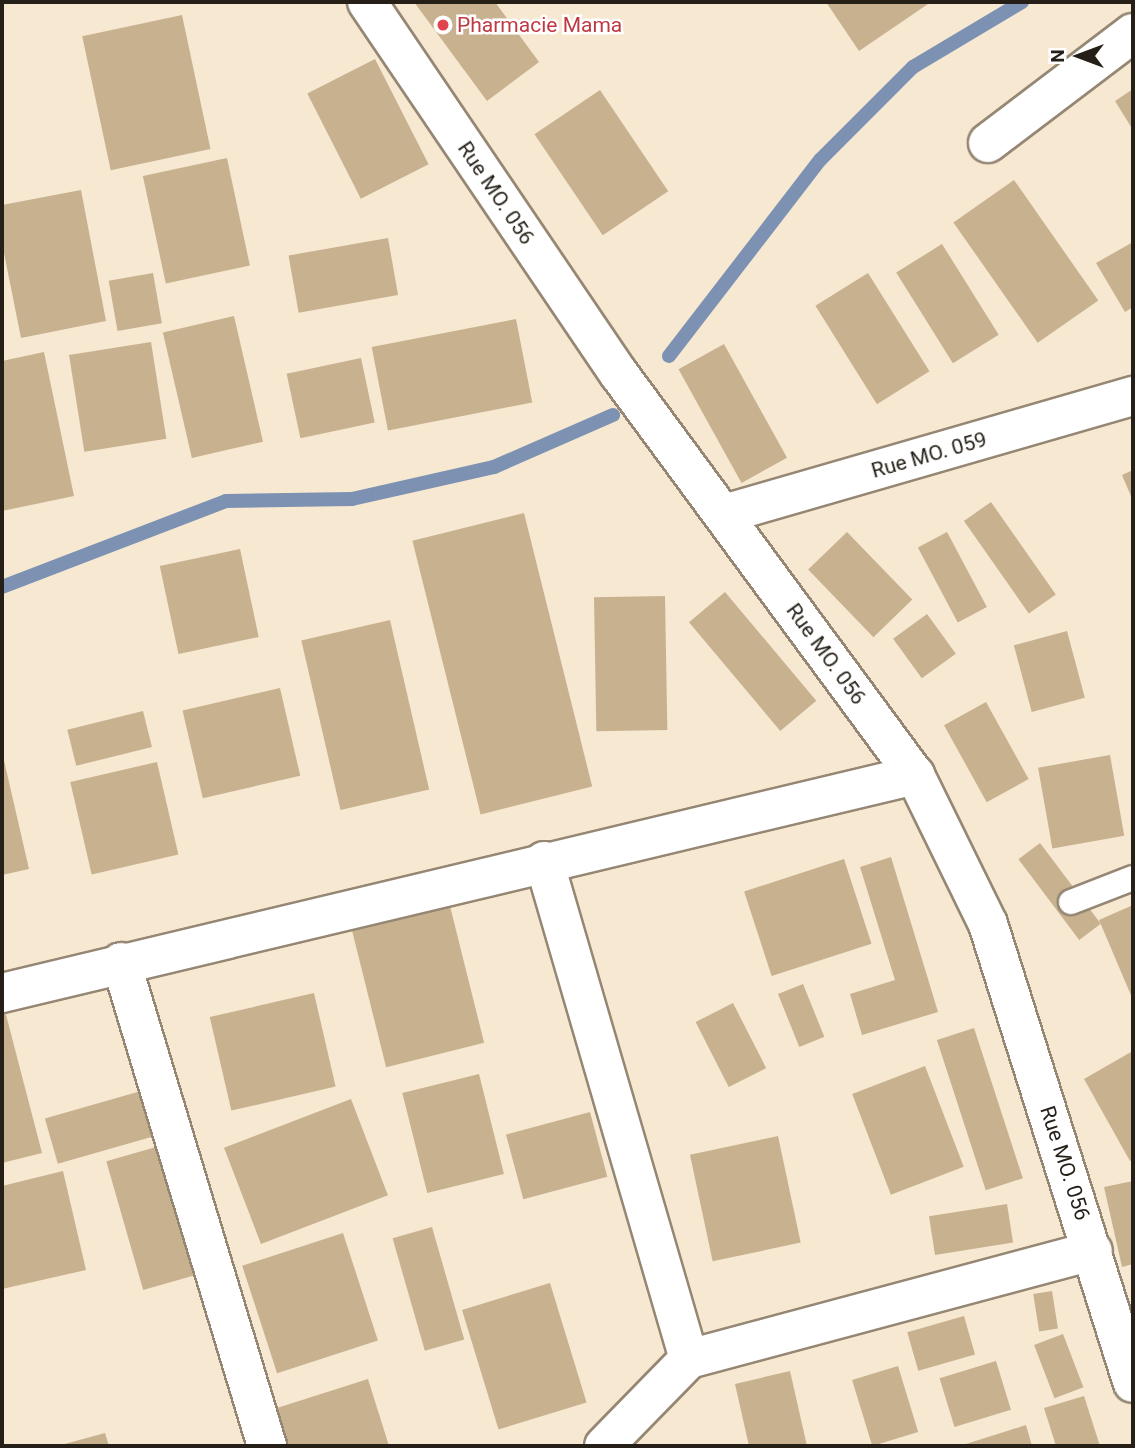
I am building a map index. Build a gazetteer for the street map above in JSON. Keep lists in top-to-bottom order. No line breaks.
{"streets":{"street":["Rue MO. 056","Rue MO. 059"]},"crossings":[["Rue MO. 056","Rue MO. 059"]],"places":["Pharmacie Mama"],"north":"left"}
